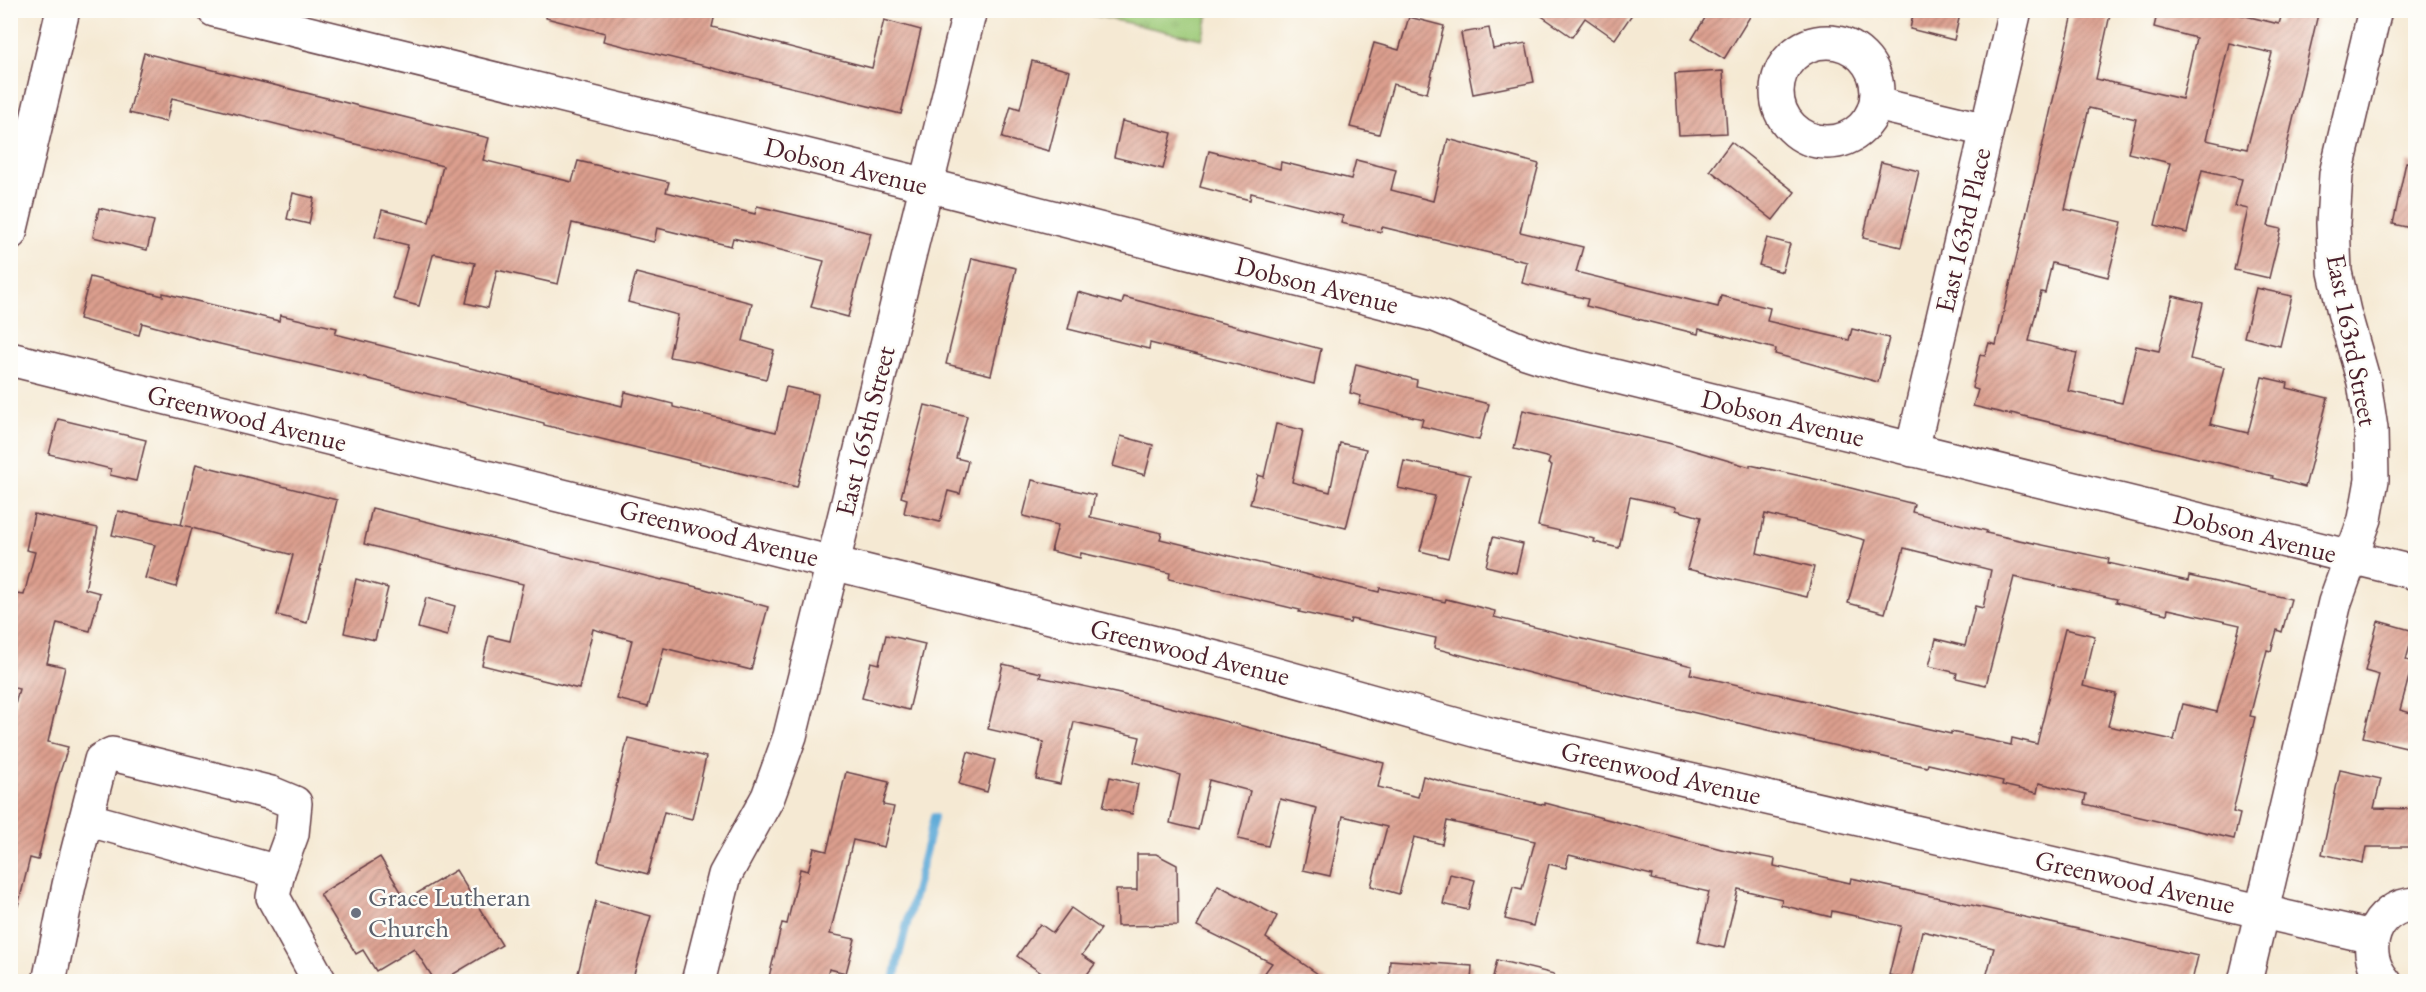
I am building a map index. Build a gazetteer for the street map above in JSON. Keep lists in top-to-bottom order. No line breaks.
{"streets":{"street":["Dobson Avenue","East 163rd Place","East 163rd Street","Greenwood Avenue","East 165th Street"]},"crossings":[["Dobson Avenue","East 163rd Place"],["Dobson Avenue","East 163rd Street"],["Dobson Avenue","East 165th Street"],["East 163rd Street","Greenwood Avenue"],["Greenwood Avenue","East 165th Street"]],"places":["Grace Lutheran Church"]}
